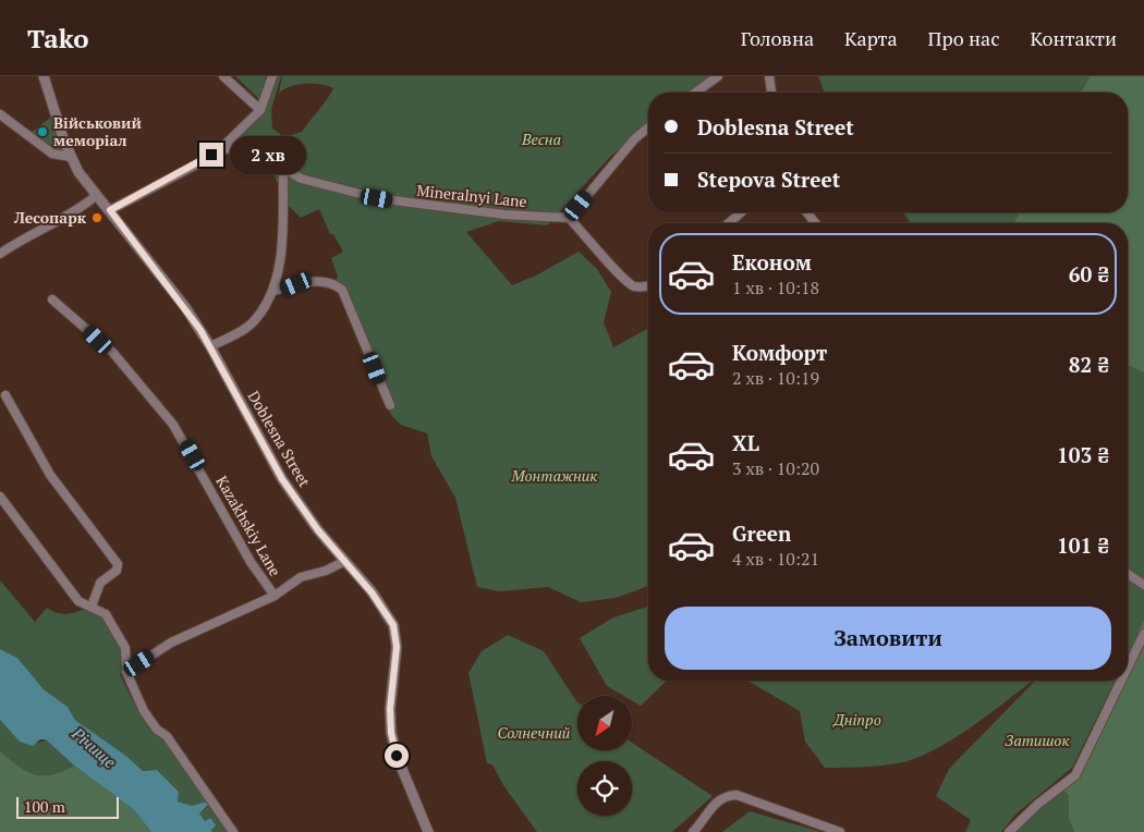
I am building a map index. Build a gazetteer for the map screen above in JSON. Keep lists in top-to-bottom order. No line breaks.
{"streets":{"street":["Mineralnyi Lane","Doblesna Street","Kazakhskiy Lane"]},"crossings":[["Doblesna Street","Kazakhskiy Lane"]],"water":["Річище"],"parks":["Весна","Монтажник","Дніпро","Солнечний","Затишок"],"places":["Військовий меморіал","Лесопарк"],"scale_bar":"100 m","north":"bottom left","page":{"header":"Tako","nav":["Головна","Карта","Про нас","Контакти"],"banner":["Doblesna Street","Stepova Street"],"bubble":"2 хв","list":[{"name":"Економ","note":"1 хв · 10:18","value":"60 ₴"},{"name":"Комфорт","note":"2 хв · 10:19","value":"82 ₴"},{"name":"XL","note":"3 хв · 10:20","value":"103 ₴"},{"name":"Green","note":"4 хв · 10:21","value":"101 ₴"}],"buttons":"Замовити","scale":"100 m"}}
